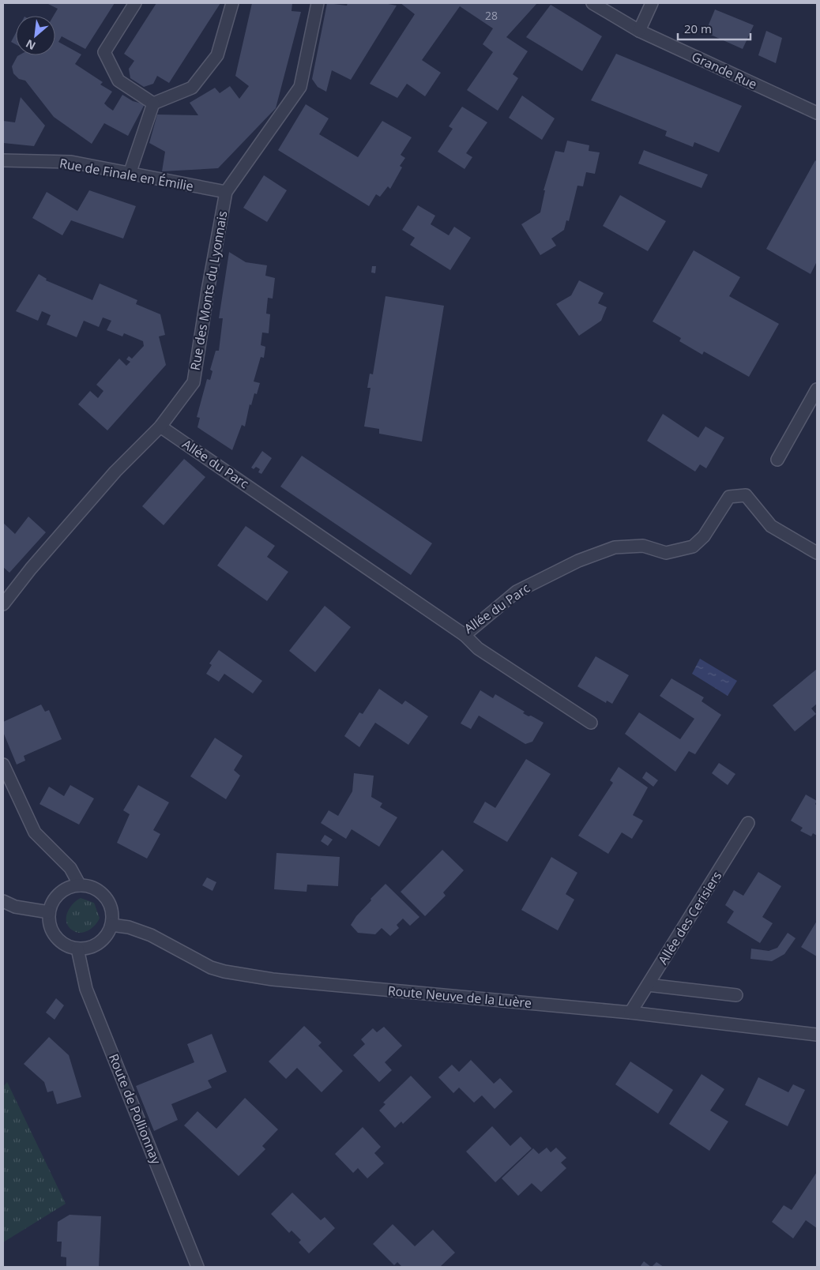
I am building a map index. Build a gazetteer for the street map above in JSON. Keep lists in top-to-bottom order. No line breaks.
{"streets":{"street":["Grande Rue","Rue de Finale en Émilie","Rue des Monts du Lyonnais","Allée du Parc","Allée des Cerisiers","Route Neuve de la Luère","Route de Pollionnay"]},"crossings":[["Rue de Finale en Émilie","Rue des Monts du Lyonnais"],["Rue des Monts du Lyonnais","Allée du Parc"],["Allée des Cerisiers","Route Neuve de la Luère"],["Route Neuve de la Luère","Route de Pollionnay"]],"house_numbers":["28"],"scale_bar":"20 m","north":"bottom left"}
